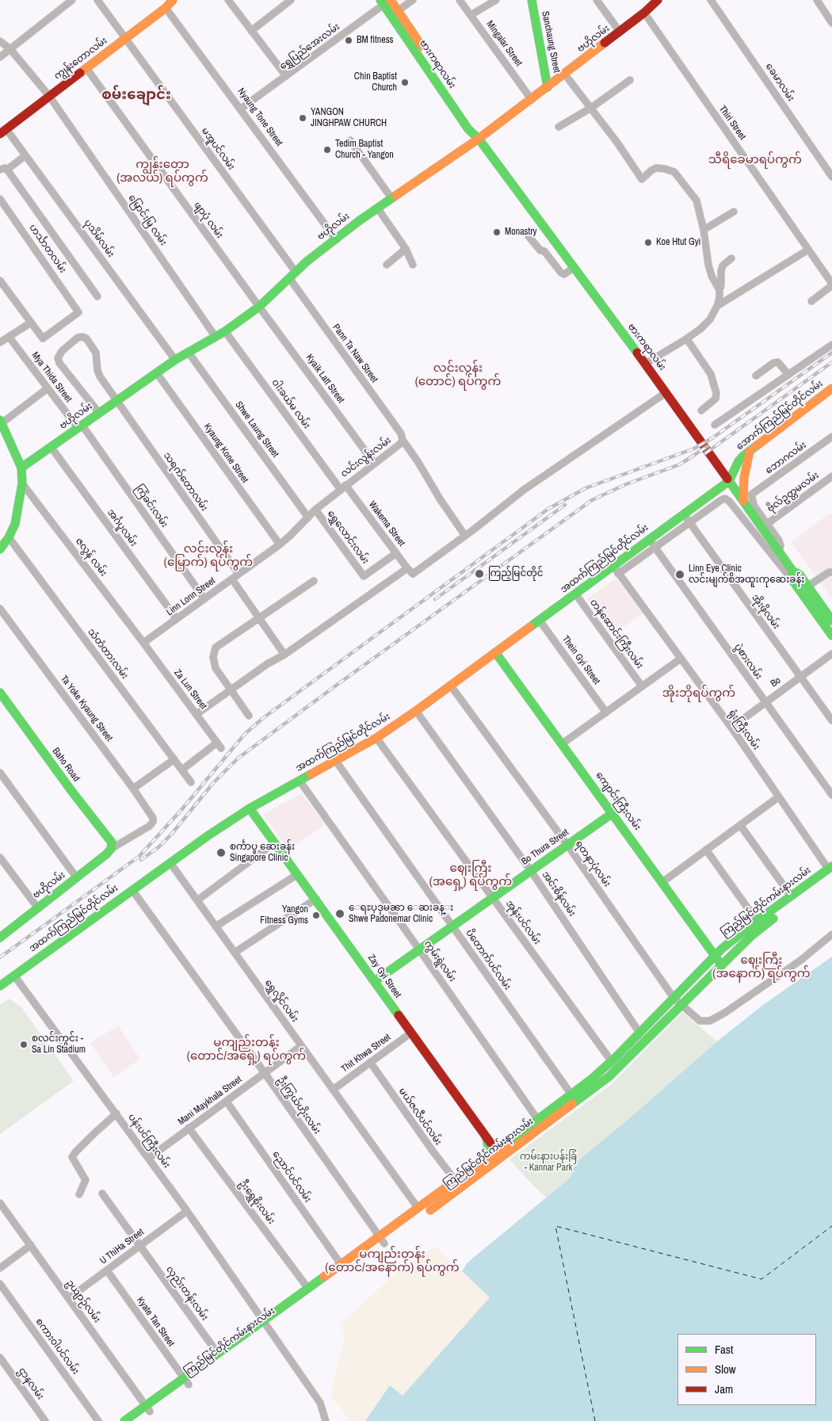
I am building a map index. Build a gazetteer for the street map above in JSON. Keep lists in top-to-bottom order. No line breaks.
{"streets":{"main road":["ဗဟိုလမ်း","Sanchaung Street","ကျွန်းတောလမ်း","ဗားကရာလမ်း","အောက်ကြည်မြင်တိုင်လမ်း","အထက်ကြည်မြင်တိုင်လမ်း","Baho Road","ကျောင်းကြီးလမ်း","Bo Thura Street","ကြည့်မြင်တိုင်ကမ်းနားလမ်း","Zay Gyi Street","ကြည်မြင်တိုင်ကမ်းနားလမ်း"],"street":["Mingalar Street","ရွှေပြည်အေးလမ်း","ခေမာလမ်း","Nyaung Tone Street","Thiri Street","မအူပင်လမ်း","မြောင်းမြ လမ်း","ဖျာပုံ လမ်း","ပုသိမ်လမ်း","ဟင်္သာတလမ်း","Pann Ta Naw Street","Mya Thida Street","Kyaik Latt Street","ဝါးခယ်မ လမ်း","Shwe Laung Street","Kyaung Kone Street","လင်းလွန်းလမ်း","ဘောဂလမ်း","သရက်တောလမ်း","ဗိုလ်ဥတ္တမလမ်း","ကြံခင်းလမ်း","Wakema Street","အင်္ဂပူလမ်း","ရွှေလောင်းလမ်း","ဇလွန် လမ်း","Linn Lonn Street","အိုးဖိုလမ်း","တန်ဆောင်းကြီးလမ်း","သံတံတားလမ်း","Thein Gyi Street","ပွဲစားလမ်း","Bo","Za Lun Street","Ta Yoke Kyaung Street","ရုံးကြီးလမ်း","ရတနာပုံလမ်း","အင်းစိန်လမ်း","အုန်းပင်လမ်း","ပိတောက်ပင်လမ်း","ကွမ်းရွဲလမ်း","ရွှေလှိုင်လမ်း","Thit Khwa Street","Mani Maykhala Street","ဦးကြွယ်ဟိုးလမ်း","မယ်ဇလီပင်လမ်း","ပန်းပင်ကြီးလမ်း","ညောင်ပင်လမ်း","ဦးရွှေစိုးလမ်း","U ThiHa Street","လှည်းတန်းလမ်း","ဥယျာဉ်လမ်း","Kyate Tan Street","စကားဝါပင်လမ်း","ဌာနလမ်း"]},"crossings":[["ဗဟိုလမ်း","Sanchaung Street"],["ဗဟိုလမ်း","Mingalar Street"],["ဗဟိုလမ်း","ဗားကရာလမ်း"],["ဗဟိုလမ်း","Nyaung Tone Street"],["ဗဟိုလမ်း","Thiri Street"],["ဗဟိုလမ်း","မအူပင်လမ်း"],["ဗဟိုလမ်း","မြောင်းမြ လမ်း"],["ဗဟိုလမ်း","ဖျာပုံ လမ်း"],["ဗဟိုလမ်း","ပုသိမ်လမ်း"],["ဗဟိုလမ်း","Pann Ta Naw Street"],["ဗဟိုလမ်း","Mya Thida Street"],["ဗဟိုလမ်း","Kyaik Latt Street"],["ဗဟိုလမ်း","ဝါးခယ်မ လမ်း"],["ဗဟိုလမ်း","Shwe Laung Street"],["ဗဟိုလမ်း","Kyaung Kone Street"],["ဗဟိုလမ်း","သရက်တောလမ်း"],["ဗဟိုလမ်း","ကြံခင်းလမ်း"],["ဗဟိုလမ်း","အင်္ဂပူလမ်း"],["ဗဟိုလမ်း","Ta Yoke Kyaung Street"],["ဗဟိုလမ်း","Baho Road"],["ရွှေပြည်အေးလမ်း","ဗားကရာလမ်း"],["ရွှေပြည်အေးလမ်း","Nyaung Tone Street"],["ကျွန်းတောလမ်း","Nyaung Tone Street"],["ကျွန်းတောလမ်း","မအူပင်လမ်း"],["ကျွန်းတောလမ်း","မြောင်းမြ လမ်း"],["ကျွန်းတောလမ်း","ဖျာပုံ လမ်း"],["ကျွန်းတောလမ်း","ပုသိမ်လမ်း"],["ဗားကရာလမ်း","အောက်ကြည်မြင်တိုင်လမ်း"],["ဗားကရာလမ်း","အထက်ကြည်မြင်တိုင်လမ်း"],["မအူပင်လမ်း","Pann Ta Naw Street"],["ဖျာပုံ လမ်း","Kyaik Latt Street"],["Pann Ta Naw Street","လင်းလွန်းလမ်း"],["Mya Thida Street","ကြံခင်းလမ်း"],["Kyaik Latt Street","လင်းလွန်းလမ်း"],["ဝါးခယ်မ လမ်း","လင်းလွန်းလမ်း"],["ဝါးခယ်မ လမ်း","Wakema Street"],["ဝါးခယ်မ လမ်း","Linn Lonn Street"],["အောက်ကြည်မြင်တိုင်လမ်း","အထက်ကြည်မြင်တိုင်လမ်း"],["Shwe Laung Street","Linn Lonn Street"],["Kyaung Kone Street","Linn Lonn Street"],["လင်းလွန်းလမ်း","Wakema Street"],["လင်းလွန်းလမ်း","Linn Lonn Street"],["ဘောဂလမ်း","ဗိုလ်ဥတ္တမလမ်း"],["သရက်တောလမ်း","Linn Lonn Street"],["ကြံခင်းလမ်း","Linn Lonn Street"],["Wakema Street","ရွှေလောင်းလမ်း"],["Wakema Street","Linn Lonn Street"],["အင်္ဂပူလမ်း","Linn Lonn Street"],["ရွှေလောင်းလမ်း","Linn Lonn Street"],["ဇလွန် လမ်း","Linn Lonn Street"],["ဇလွန် လမ်း","Za Lun Street"],["အထက်ကြည်မြင်တိုင်လမ်း","အိုးဖိုလမ်း"],["အထက်ကြည်မြင်တိုင်လမ်း","တန်ဆောင်းကြီးလမ်း"],["အထက်ကြည်မြင်တိုင်လမ်း","Thein Gyi Street"],["အထက်ကြည်မြင်တိုင်လမ်း","ပွဲစားလမ်း"],["အထက်ကြည်မြင်တိုင်လမ်း","ရုံးကြီးလမ်း"],["အထက်ကြည်မြင်တိုင်လမ်း","ကျောင်းကြီးလမ်း"],["အထက်ကြည်မြင်တိုင်လမ်း","ရတနာပုံလမ်း"],["အထက်ကြည်မြင်တိုင်လမ်း","အင်းစိန်လမ်း"],["အထက်ကြည်မြင်တိုင်လမ်း","အုန်းပင်လမ်း"],["အထက်ကြည်မြင်တိုင်လမ်း","ပိတောက်ပင်လမ်း"],["အထက်ကြည်မြင်တိုင်လမ်း","ကွမ်းရွဲလမ်း"],["အထက်ကြည်မြင်တိုင်လမ်း","Zay Gyi Street"],["အထက်ကြည်မြင်တိုင်လမ်း","ရွှေလှိုင်လမ်း"],["အထက်ကြည်မြင်တိုင်လမ်း","ဦးကြွယ်ဟိုးလမ်း"],["အထက်ကြည်မြင်တိုင်လမ်း","ပန်းပင်ကြီးလမ်း"],["Linn Lonn Street","Za Lun Street"],["အိုးဖိုလမ်း","Bo"],["သံတံတားလမ်း","Za Lun Street"],["ပွဲစားလမ်း","Bo"],["Bo","ရုံးကြီးလမ်း"],["Ta Yoke Kyaung Street","Baho Road"],["ရုံးကြီးလမ်း","ကြည့်မြင်တိုင်ကမ်းနားလမ်း"],["ရုံးကြီးလမ်း","ကြည်မြင်တိုင်ကမ်းနားလမ်း"],["ကျောင်းကြီးလမ်း","Bo Thura Street"],["ကျောင်းကြီးလမ်း","ကြည့်မြင်တိုင်ကမ်းနားလမ်း"],["ကျောင်းကြီးလမ်း","ကြည်မြင်တိုင်ကမ်းနားလမ်း"],["Bo Thura Street","ရတနာပုံလမ်း"],["Bo Thura Street","အင်းစိန်လမ်း"],["Bo Thura Street","အုန်းပင်လမ်း"],["Bo Thura Street","ပိတောက်ပင်လမ်း"],["Bo Thura Street","ကွမ်းရွဲလမ်း"],["Bo Thura Street","Zay Gyi Street"],["ရတနာပုံလမ်း","ကြည်မြင်တိုင်ကမ်းနားလမ်း"],["အင်းစိန်လမ်း","ကြည်မြင်တိုင်ကမ်းနားလမ်း"],["ကြည့်မြင်တိုင်ကမ်းနားလမ်း","ကြည်မြင်တိုင်ကမ်းနားလမ်း"],["အုန်းပင်လမ်း","ကြည်မြင်တိုင်ကမ်းနားလမ်း"],["ပိတောက်ပင်လမ်း","ကြည်မြင်တိုင်ကမ်းနားလမ်း"],["ကွမ်းရွဲလမ်း","ကြည်မြင်တိုင်ကမ်းနားလမ်း"],["Zay Gyi Street","Thit Khwa Street"],["ရွှေလှိုင်လမ်း","Thit Khwa Street"],["ရွှေလှိုင်လမ်း","Mani Maykhala Street"],["ရွှေလှိုင်လမ်း","ကြည်မြင်တိုင်ကမ်းနားလမ်း"],["Thit Khwa Street","မယ်ဇလီပင်လမ်း"],["Mani Maykhala Street","ဦးကြွယ်ဟိုးလမ်း"],["Mani Maykhala Street","ပန်းပင်ကြီးလမ်း"],["Mani Maykhala Street","ညောင်ပင်လမ်း"],["Mani Maykhala Street","ဦးရွှေစိုးလမ်း"],["ဦးကြွယ်ဟိုးလမ်း","ကြည်မြင်တိုင်ကမ်းနားလမ်း"],["မယ်ဇလီပင်လမ်း","ကြည်မြင်တိုင်ကမ်းနားလမ်း"],["ပန်းပင်ကြီးလမ်း","ကြည်မြင်တိုင်ကမ်းနားလမ်း"],["ပန်းပင်ကြီးလမ်း","U ThiHa Street"],["ကြည်မြင်တိုင်ကမ်းနားလမ်း","လှည်းတန်းလမ်း"],["ကြည်မြင်တိုင်ကမ်းနားလမ်း","ဥယျာဉ်လမ်း"],["ကြည်မြင်တိုင်ကမ်းနားလမ်း","Kyate Tan Street"],["U ThiHa Street","လှည်းတန်းလမ်း"],["U ThiHa Street","ဥယျာဉ်လမ်း"],["U ThiHa Street","Kyate Tan Street"]],"districts":["စမ်းချောင်း","သီရိခေမာရပ်ကွက်","ကျွန်းတော (အလယ်) ရပ်ကွက်","လင်းလွန်း (တောင်) ရပ်ကွက်","လင်းလွန်း (မြောက်) ရပ်ကွက်","အိုးဘိုရပ်ကွက်","ဈေးကြီး (အရှေ့) ရပ်ကွက်","ဈေးကြီး (အနောက်) ရပ်ကွက်","မကျည်းတန်း (တောင်/အရှေ့) ရပ်ကွက်","မကျည်းတန်း (တောင်/အနောက်) ရပ်ကွက်"],"parks":["ကမ်းနားပန်းခြံ - Kannar Park"],"places":["BM fitness","Chin Baptist Church","YANGON JINGHPAW CHURCH","Tedim Baptist Church - Yangon","Monastry","Koe Htut Gyi","ကြည့်မြင်တိုင်","Linn Eye Clinic လင်းမျက်စိအထူးကုဆေးခန်း","စင်္ကာပူ ဆေးခန်း Singapore Clinic","ေရႊပုဒုမၼာ ေဆးခန္း Shwe Padonemar Clinic","Yangon Fitness Gyms","စလင်းကွင်း - Sa Lin Stadium"],"legend":["Fast","Slow","Jam"]}
